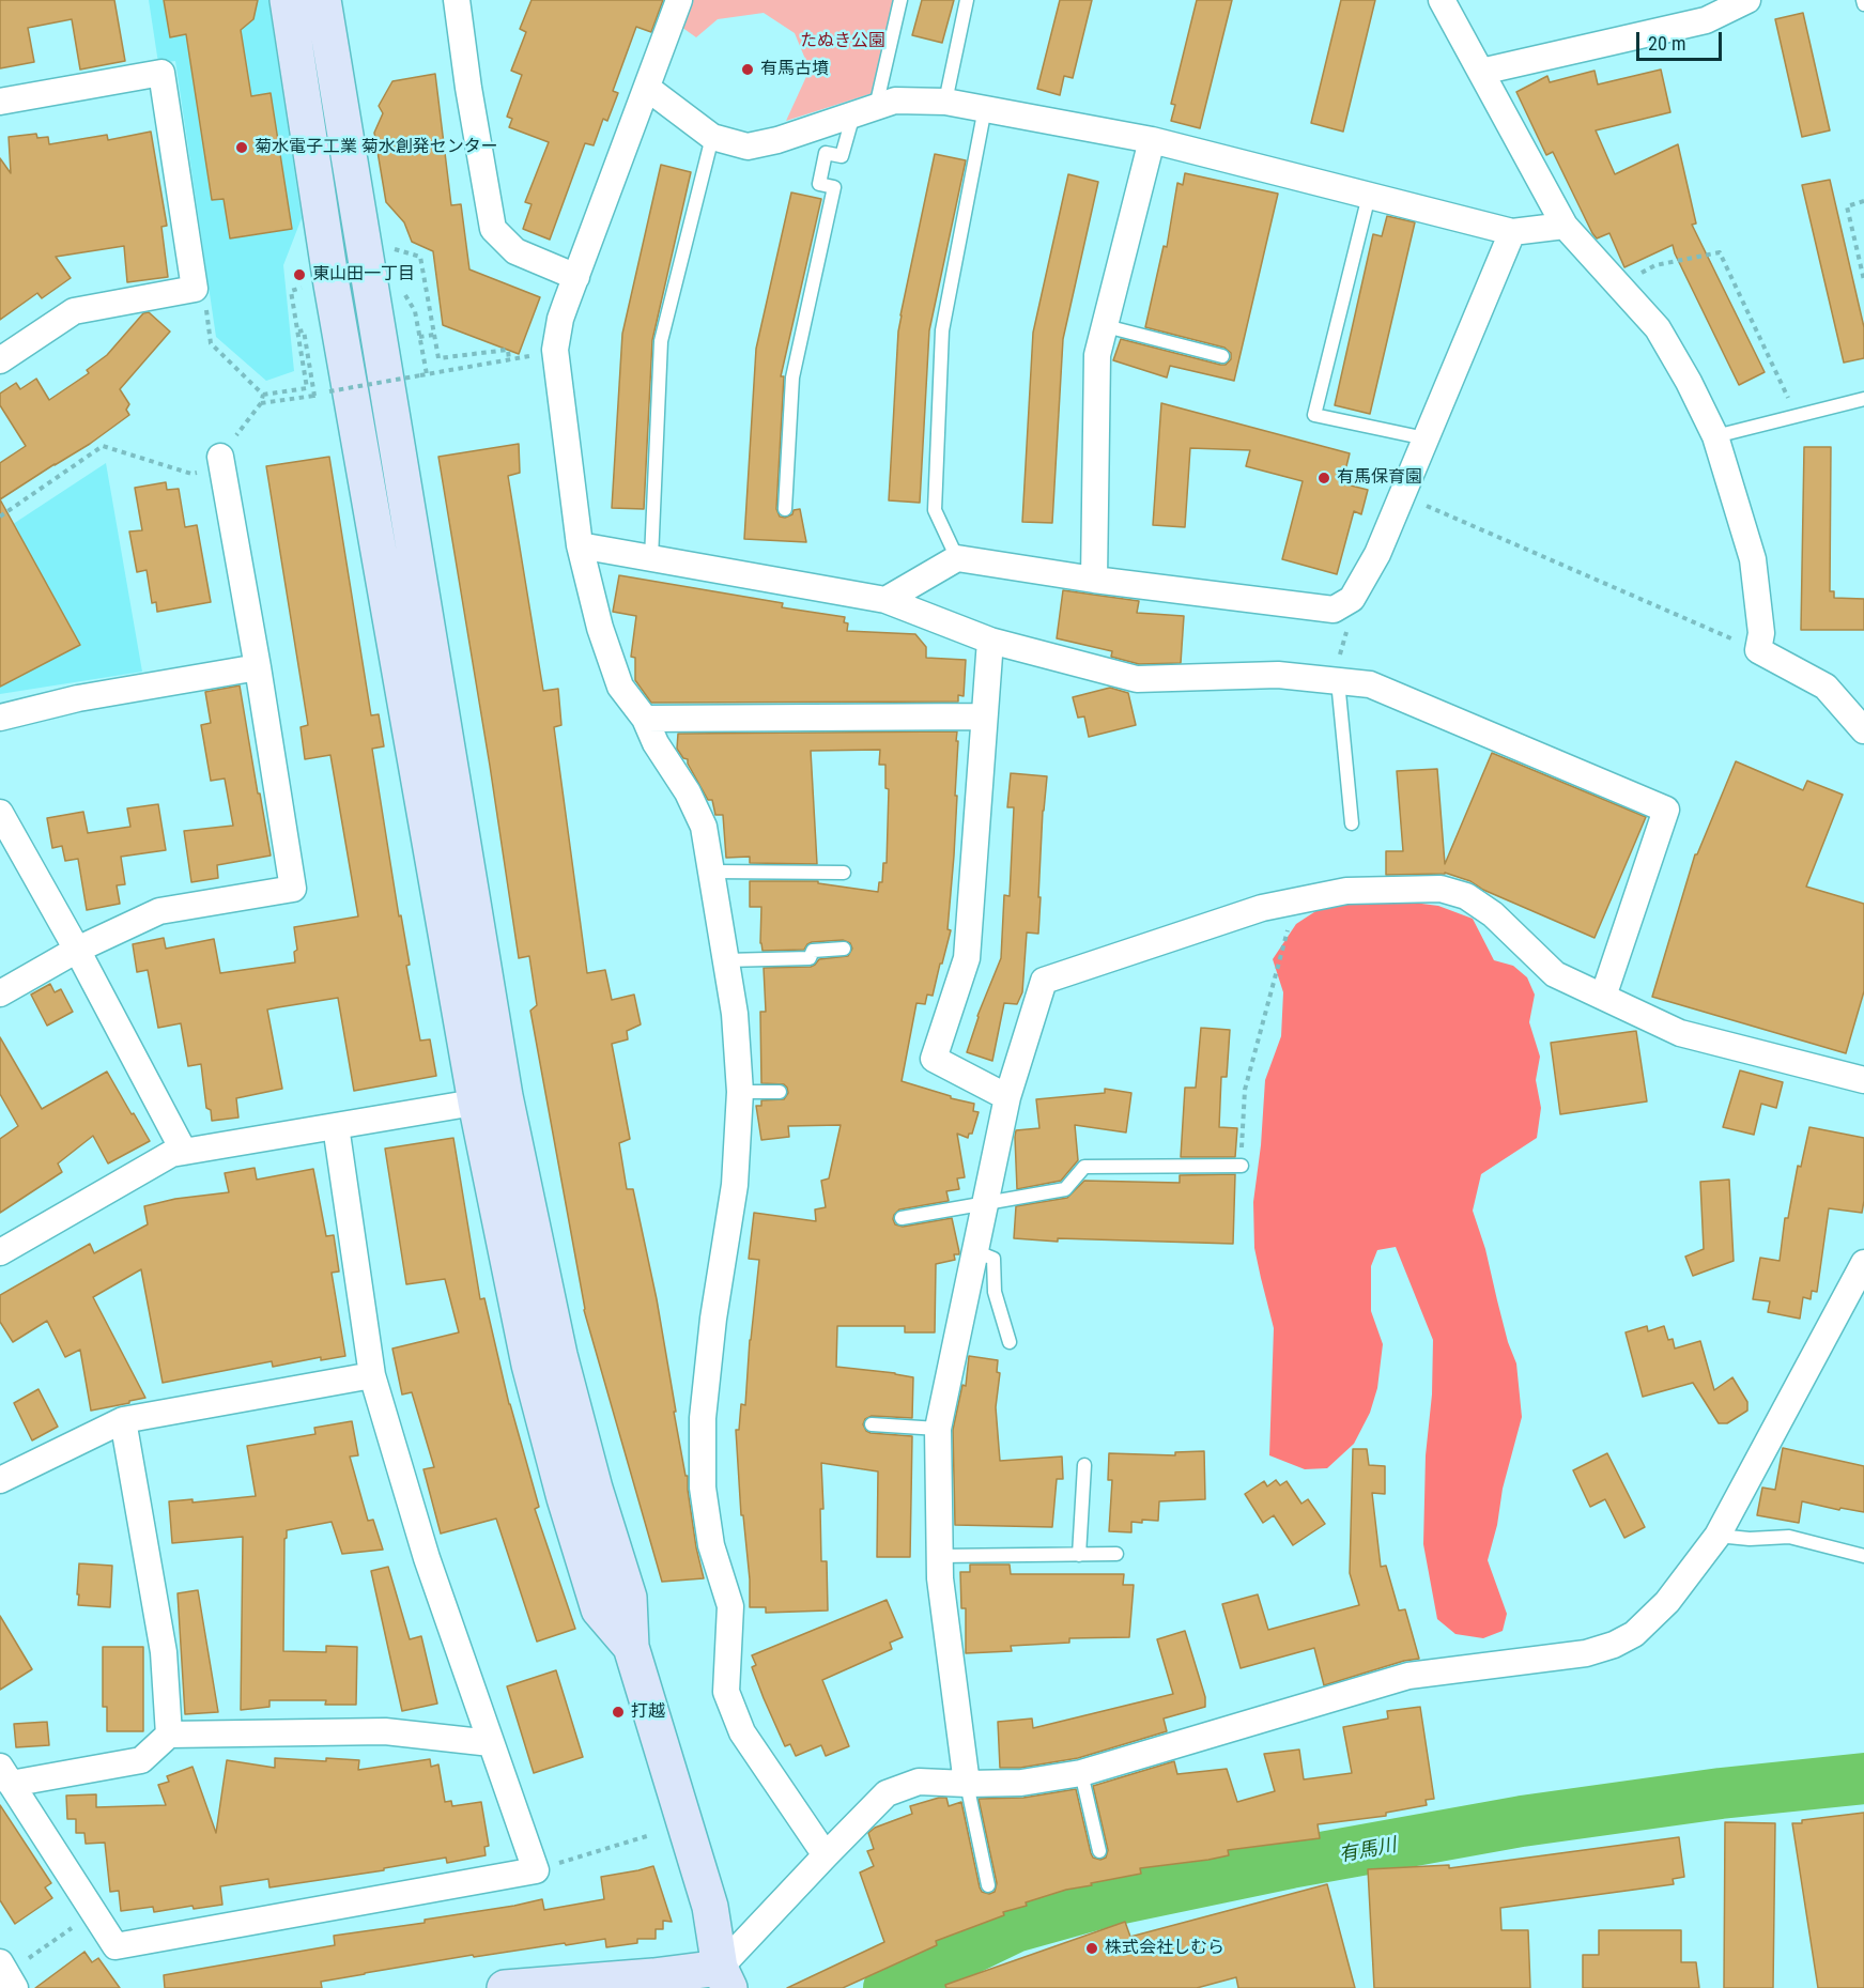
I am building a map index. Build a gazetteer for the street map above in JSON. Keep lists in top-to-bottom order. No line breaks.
{"water":["有馬川"],"parks":["たぬき公園"],"places":["有馬古墳","菊水電子工業 菊水創発センター","東山田一丁目","有馬保育園","打越","株式会社しむら"],"scale_bar":"20 m"}
